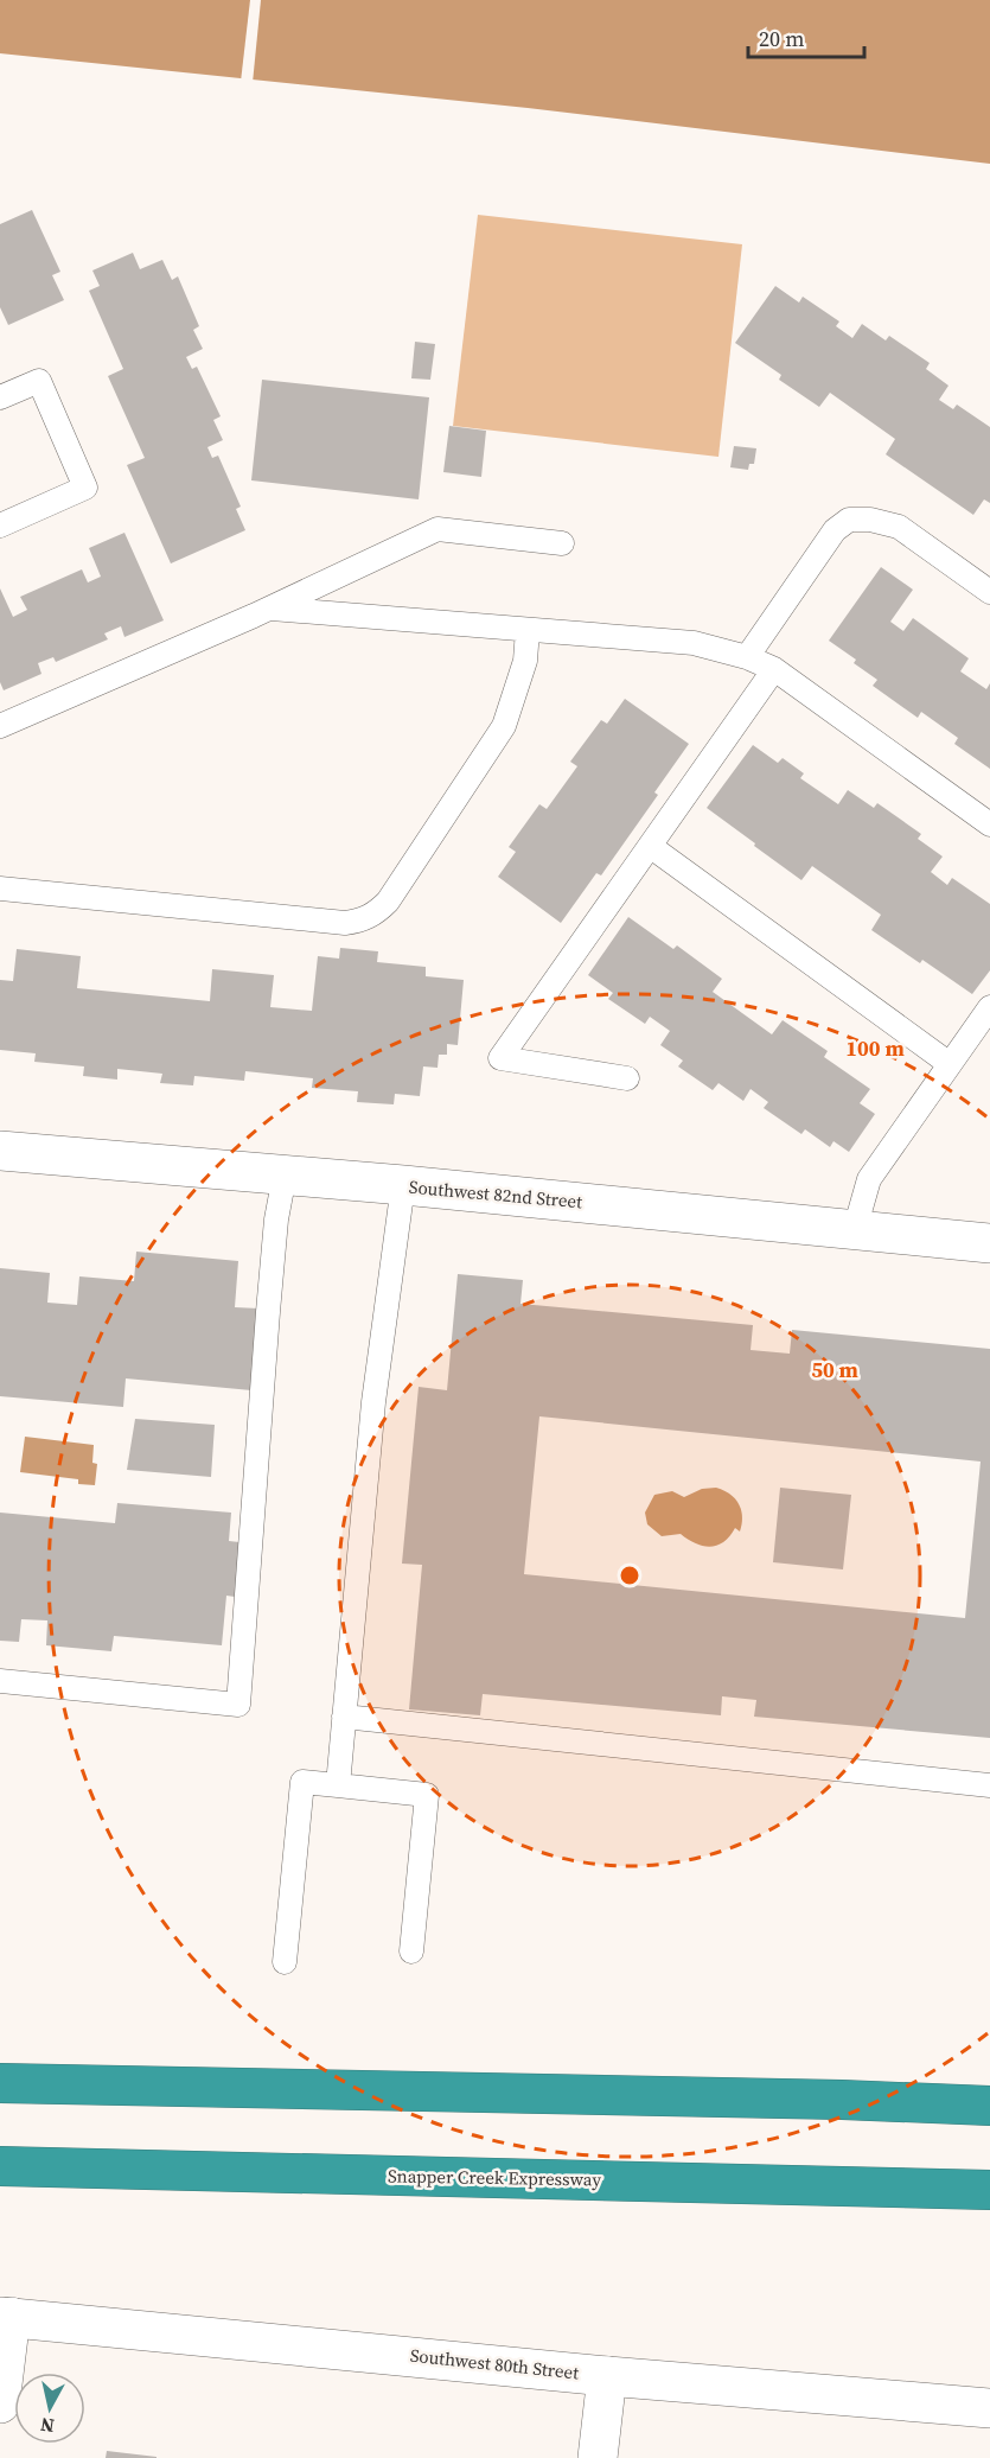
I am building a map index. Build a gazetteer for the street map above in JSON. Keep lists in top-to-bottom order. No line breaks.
{"streets":{"highway":["Snapper Creek Expressway"],"street":["Southwest 82nd Street","Southwest 80th Street"]},"scale_bar":"20 m","north":"bottom","rings":["100 m","50 m"]}
